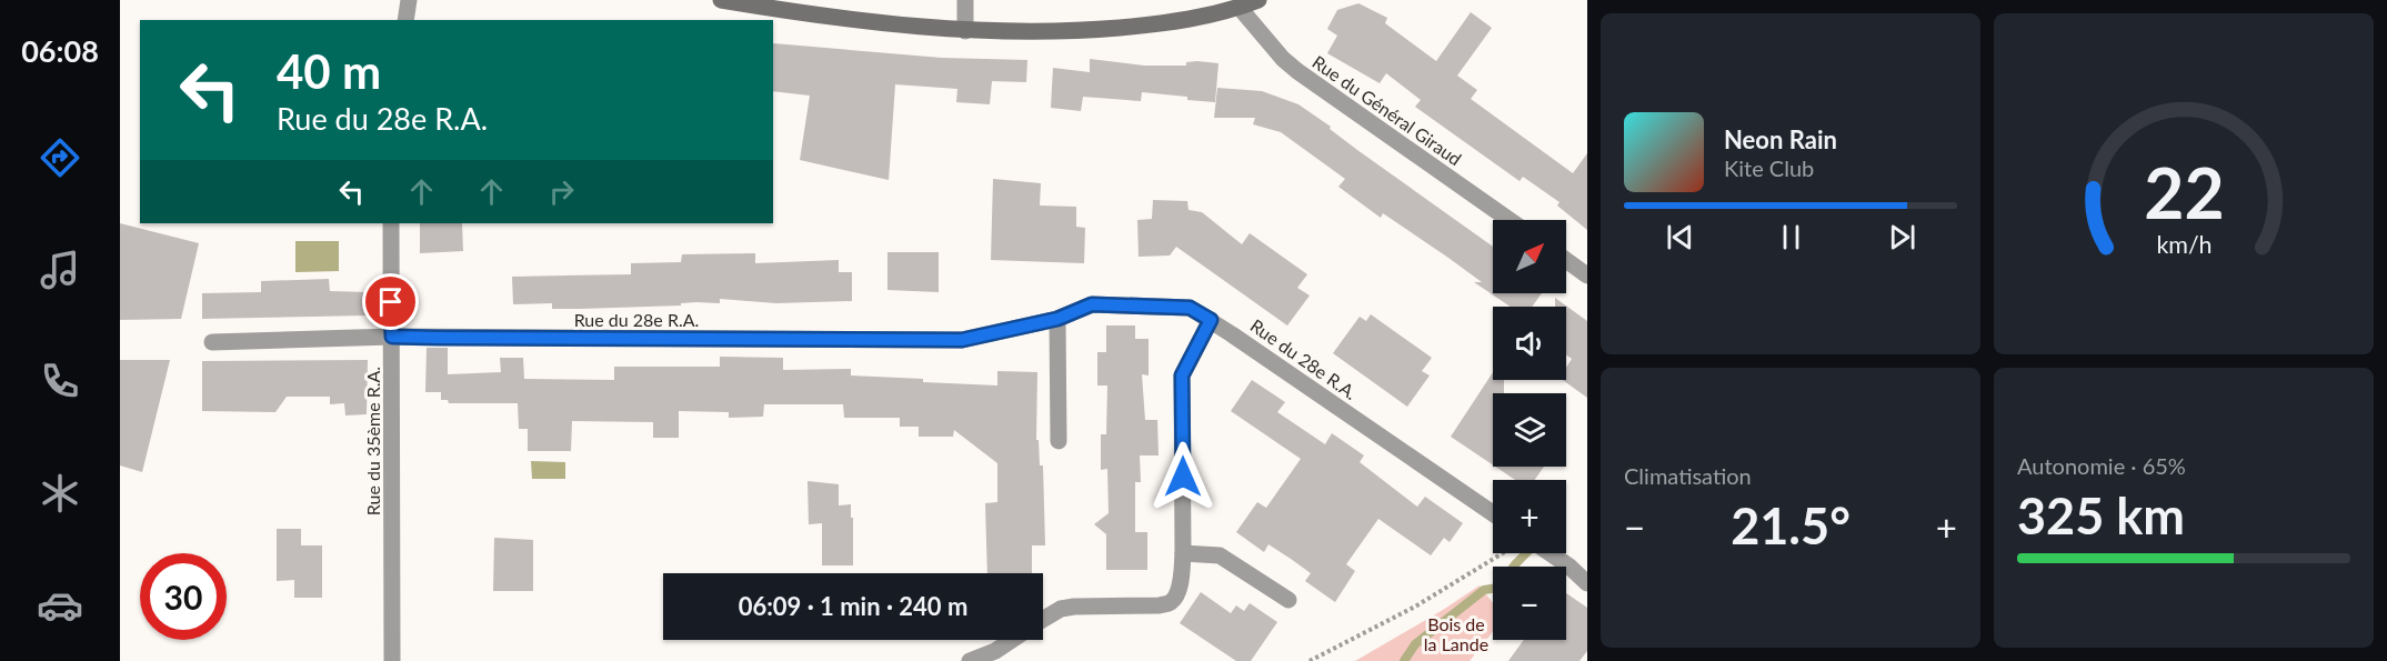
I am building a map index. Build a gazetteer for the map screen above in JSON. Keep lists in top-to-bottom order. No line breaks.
{"streets":{"street":["Rue du Général Giraud","Rue du 28e R.A.","Rue du 35ème R.A."]},"crossings":[["Rue du 28e R.A.","Rue du 35ème R.A."]],"parks":["Bois de la Lande"],"north":"top right","page":{"tabs":"06:08","turn":["40 m","Rue du 28e R.A."],"song":["Neon Rain","Kite Club"],"map_buttons":["+","−"],"tile":["Climatisation",["Autonomie · 65%","325 km"]],"heat":["−","21.5°","+"],"limit":"30","trip":"06:09 · 1 min · 240 m","gauge":["22","km/h"]}}
